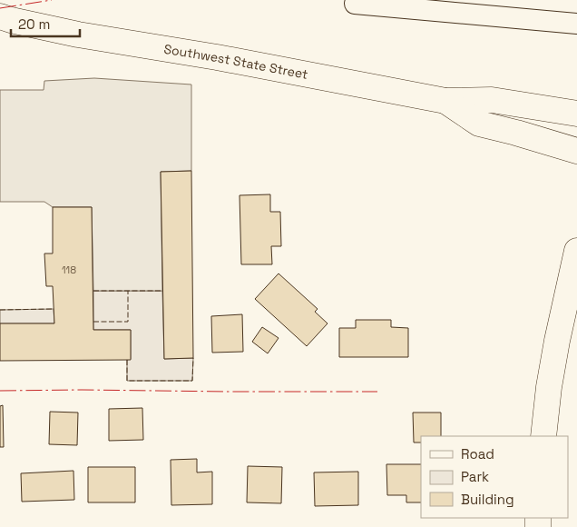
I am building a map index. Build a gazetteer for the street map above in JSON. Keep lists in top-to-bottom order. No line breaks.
{"streets":{"main road":["Southwest State Street"]},"house_numbers":["118"],"legend":["Road","Park","Building"],"scale_bar":"20 m"}
